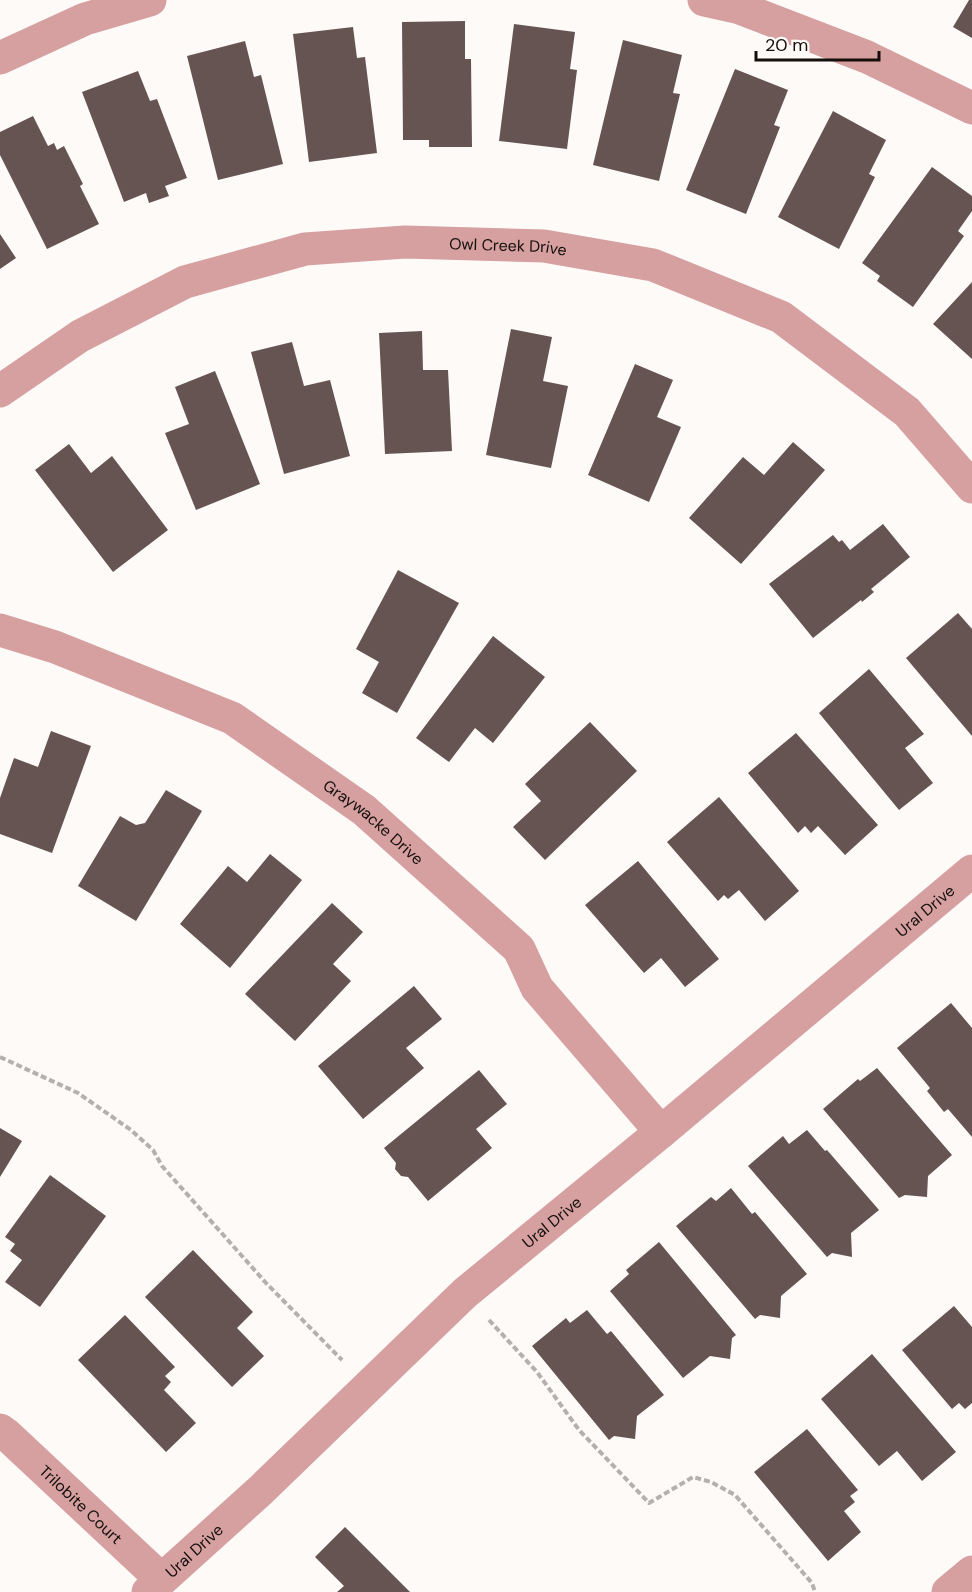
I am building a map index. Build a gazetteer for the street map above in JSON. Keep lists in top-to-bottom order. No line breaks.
{"streets":{"street":["Owl Creek Drive","Graywacke Drive","Ural Drive","Trilobite Court"]},"crossings":[["Graywacke Drive","Ural Drive"],["Ural Drive","Trilobite Court"]],"scale_bar":"20 m"}
